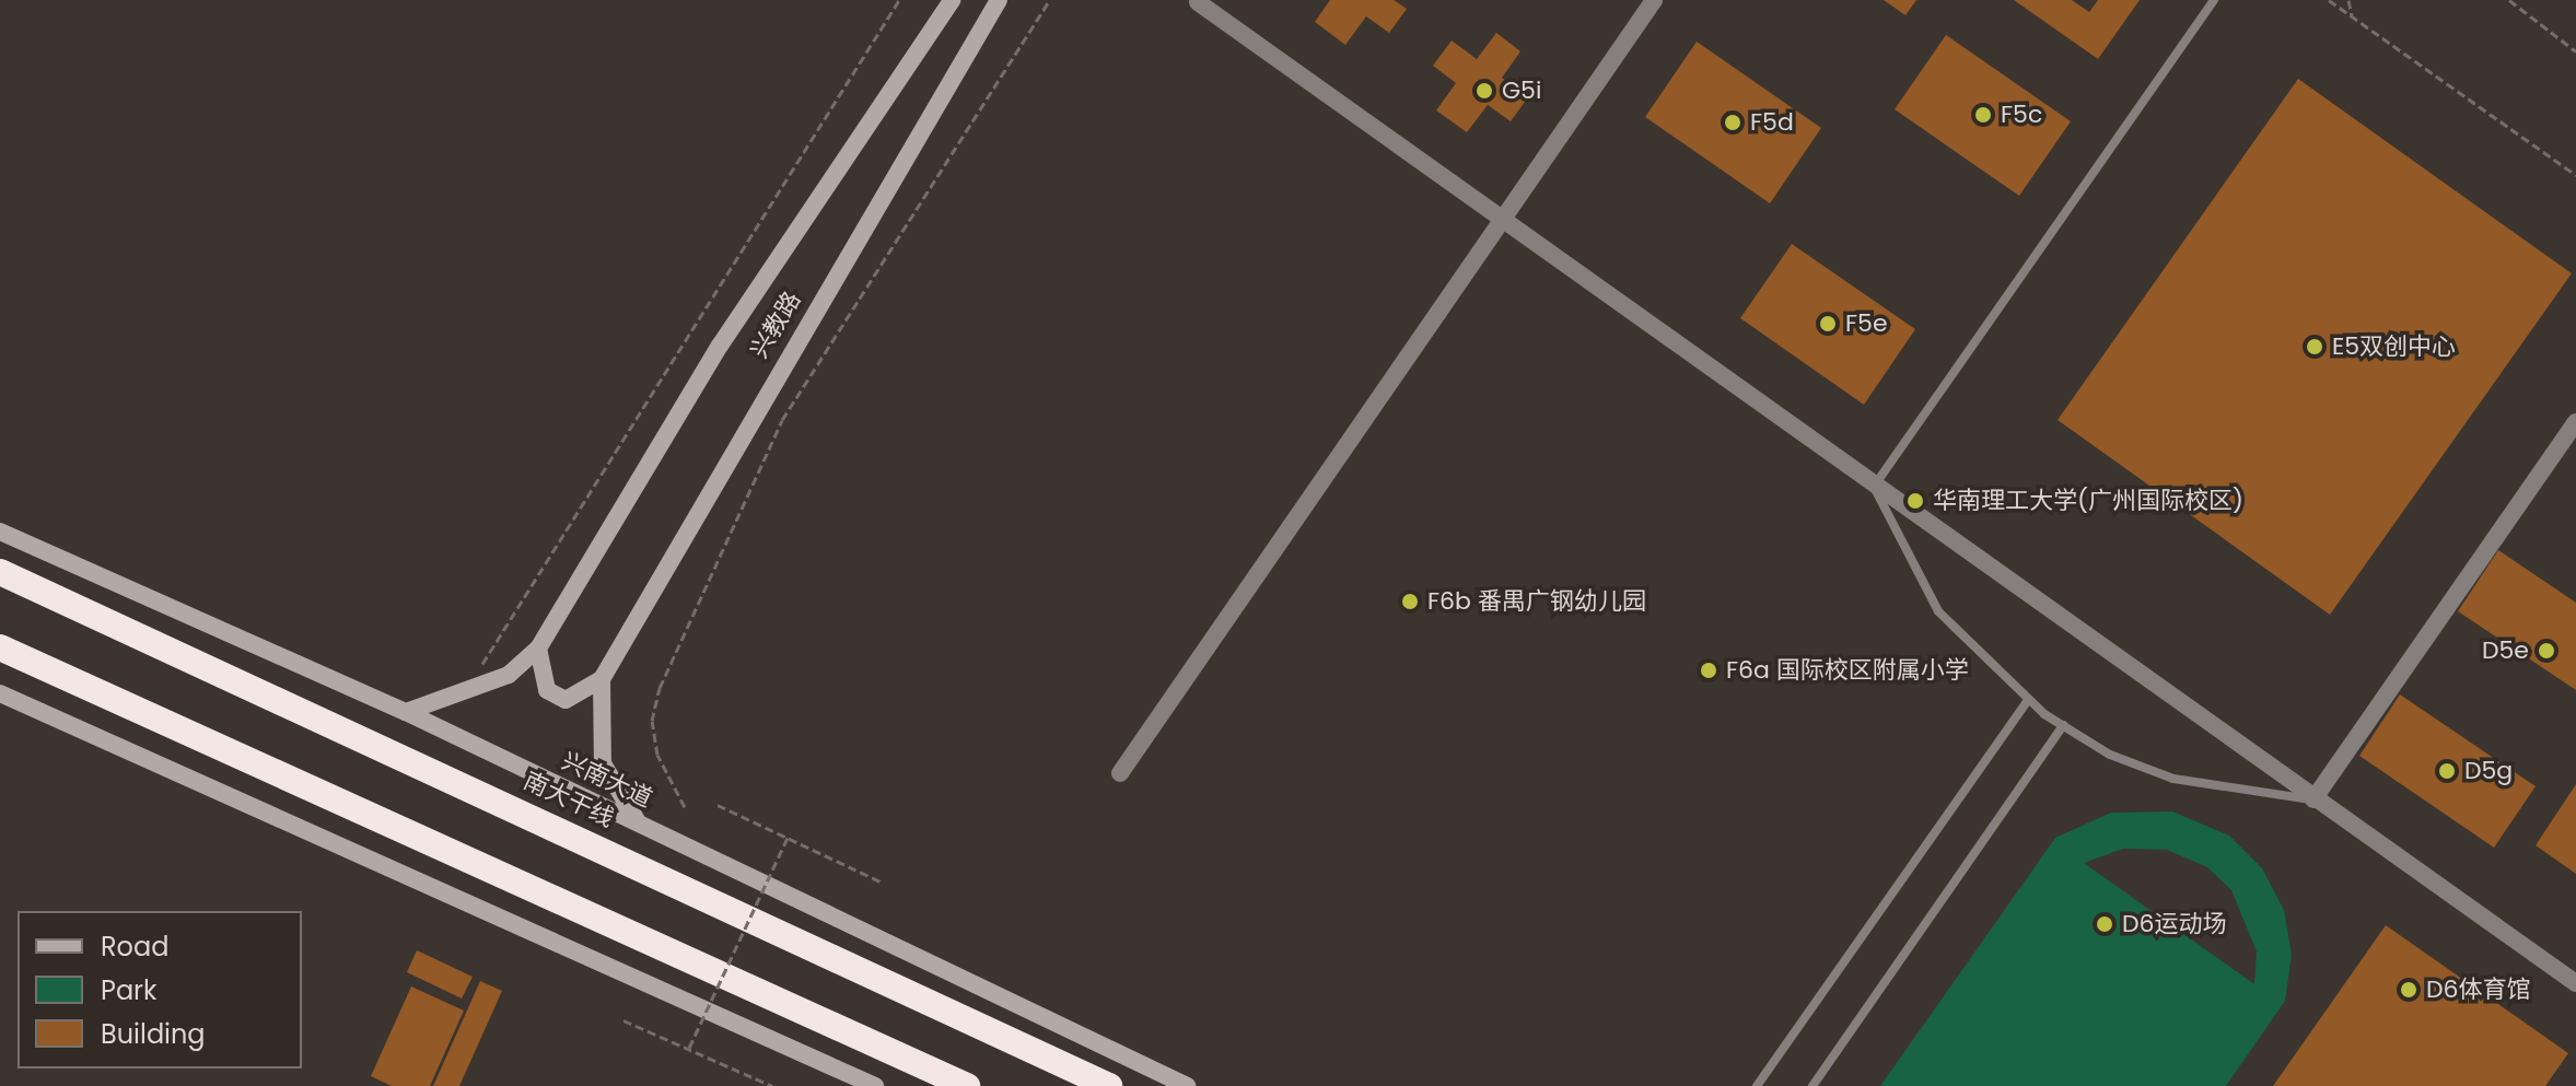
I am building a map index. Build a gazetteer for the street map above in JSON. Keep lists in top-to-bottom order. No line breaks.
{"streets":{"highway":["南大干线"],"main road":["兴教路","兴南大道"]},"crossings":[["兴教路","兴南大道"]],"places":["G5i","F5c","F5d","F5e","E5双创中心","华南理工大学(广州国际校区)","F6b 番禺广钢幼儿园","D5e","F6a 国际校区附属小学","D5g","D6运动场","D6体育馆"],"legend":["Road","Park","Building"]}
